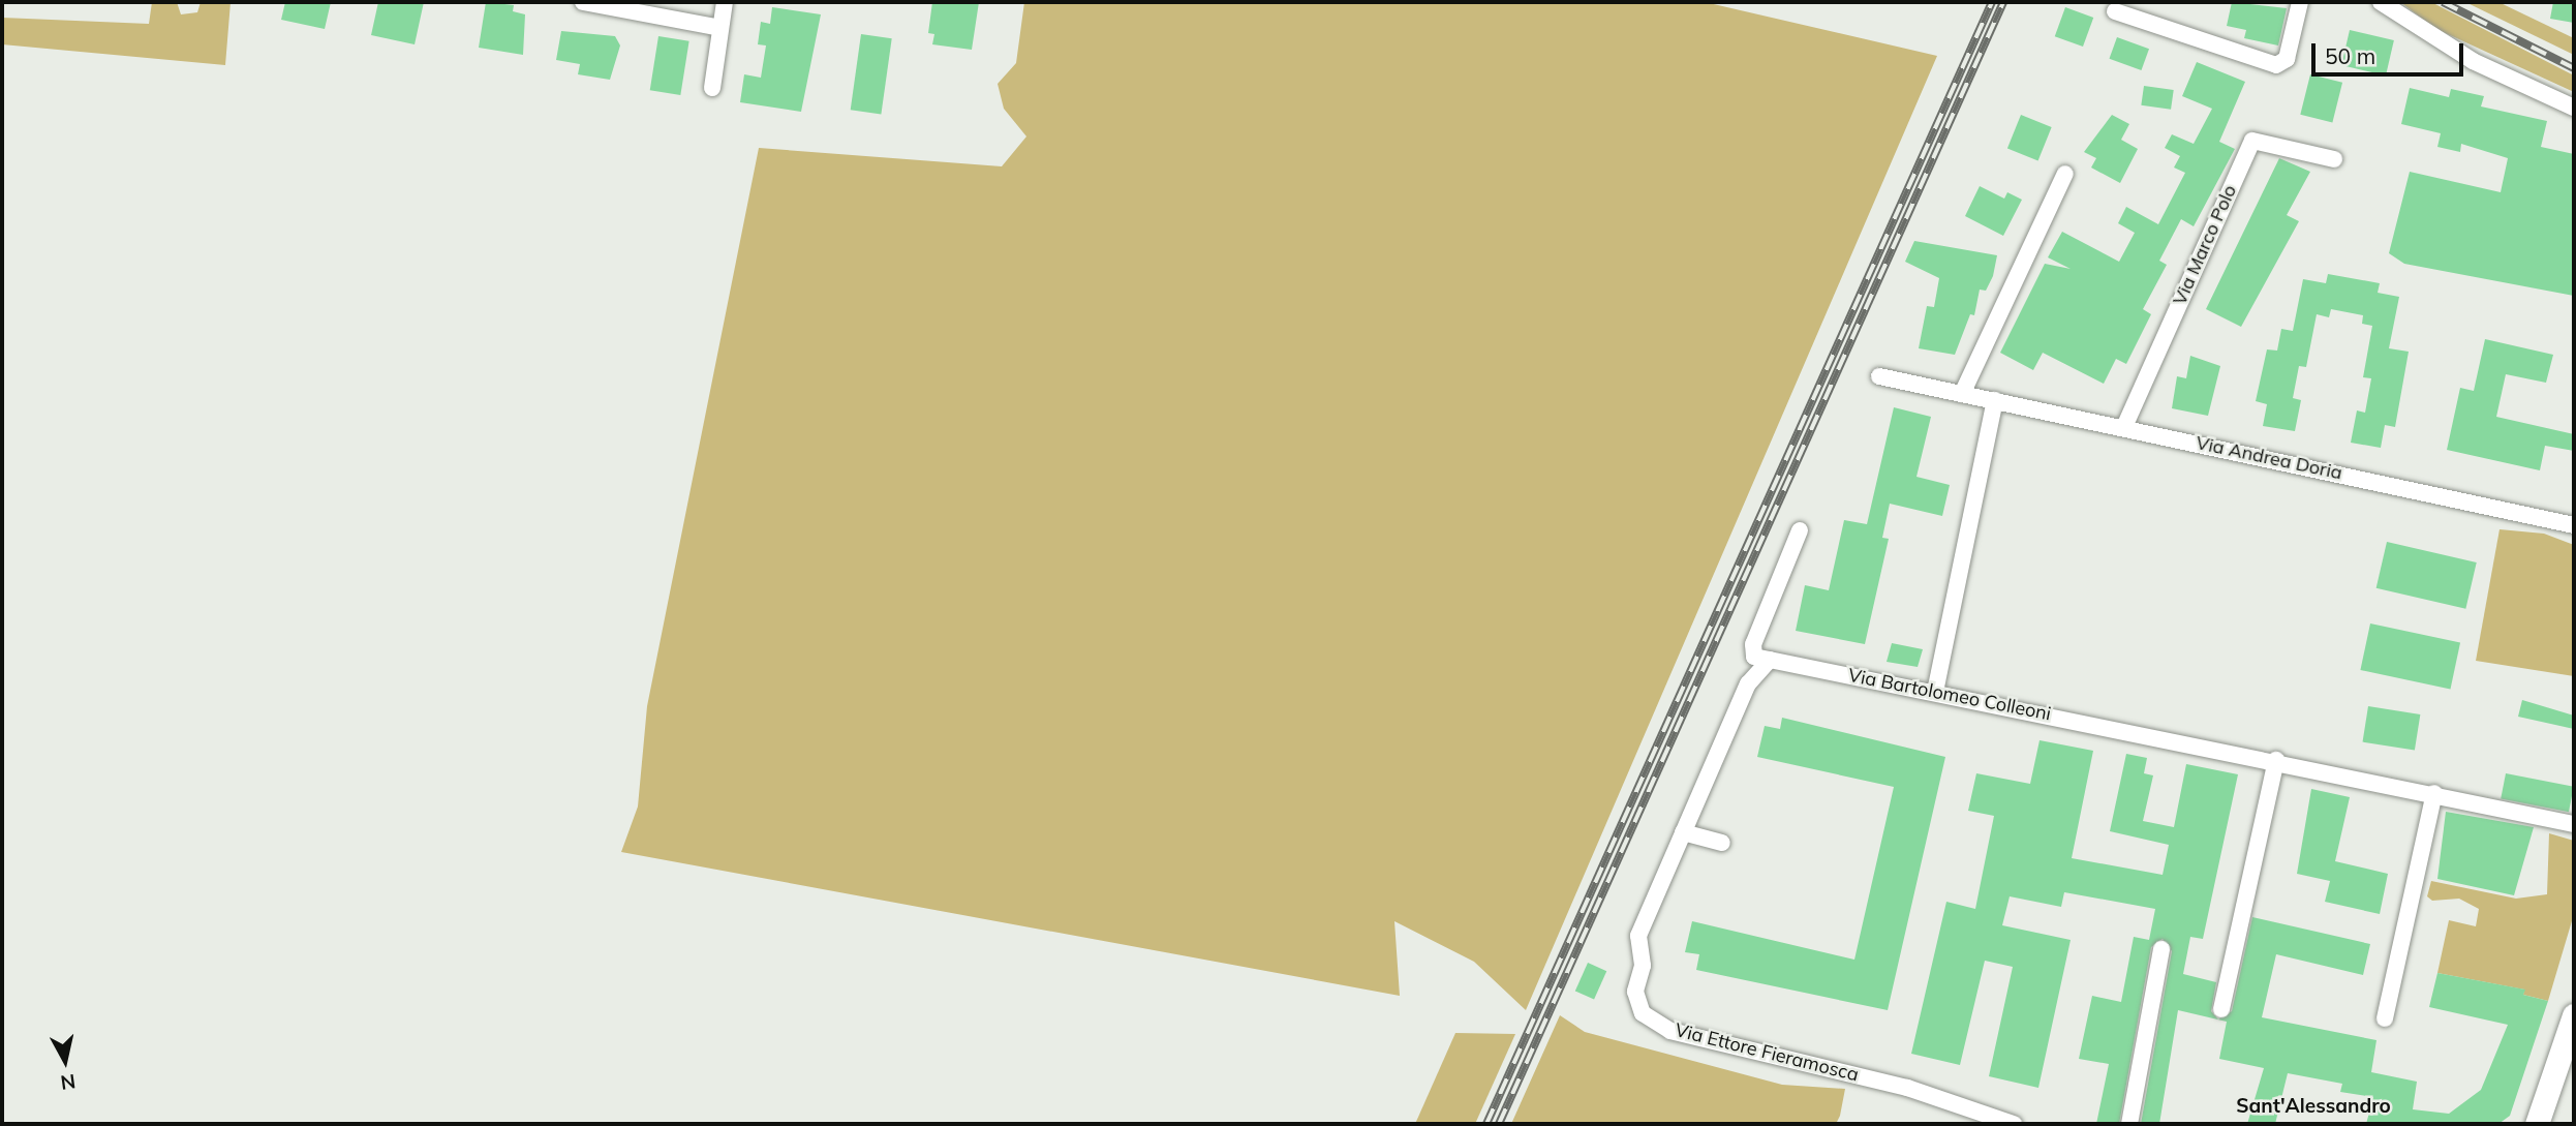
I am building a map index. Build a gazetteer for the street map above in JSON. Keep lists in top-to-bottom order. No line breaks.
{"streets":{"street":["Via Marco Polo","Via Andrea Doria","Via Bartolomeo Colleoni","Via Ettore Fieramosca"]},"crossings":[["Via Marco Polo","Via Andrea Doria"],["Via Bartolomeo Colleoni","Via Ettore Fieramosca"]],"districts":["Sant'Alessandro"],"scale_bar":"50 m","north":"bottom"}
